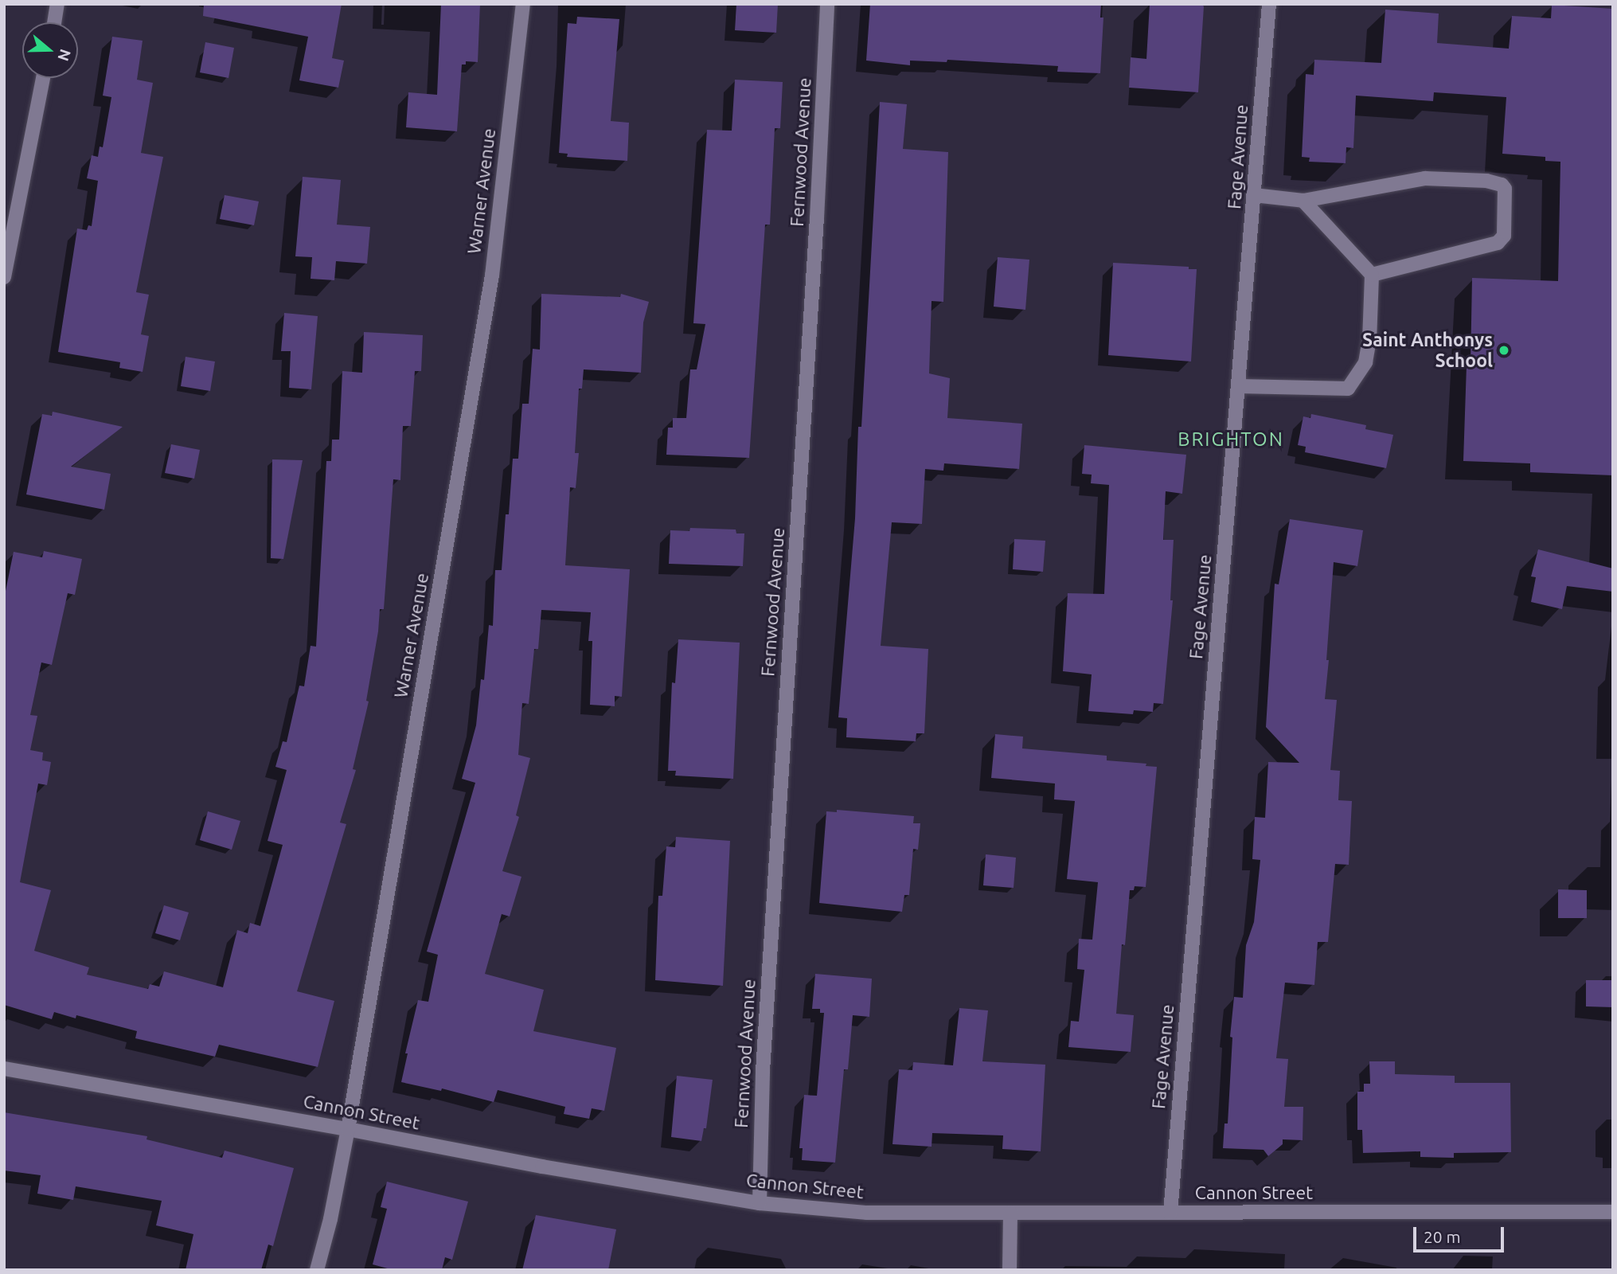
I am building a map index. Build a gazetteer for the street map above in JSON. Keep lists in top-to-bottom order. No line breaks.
{"streets":{"street":["Fernwood Avenue","Fage Avenue","Warner Avenue","Cannon Street"]},"crossings":[["Fernwood Avenue","Cannon Street"],["Fage Avenue","Cannon Street"],["Warner Avenue","Cannon Street"]],"districts":["BRIGHTON"],"places":["Saint Anthonys School"],"scale_bar":"20 m","north":"right"}
